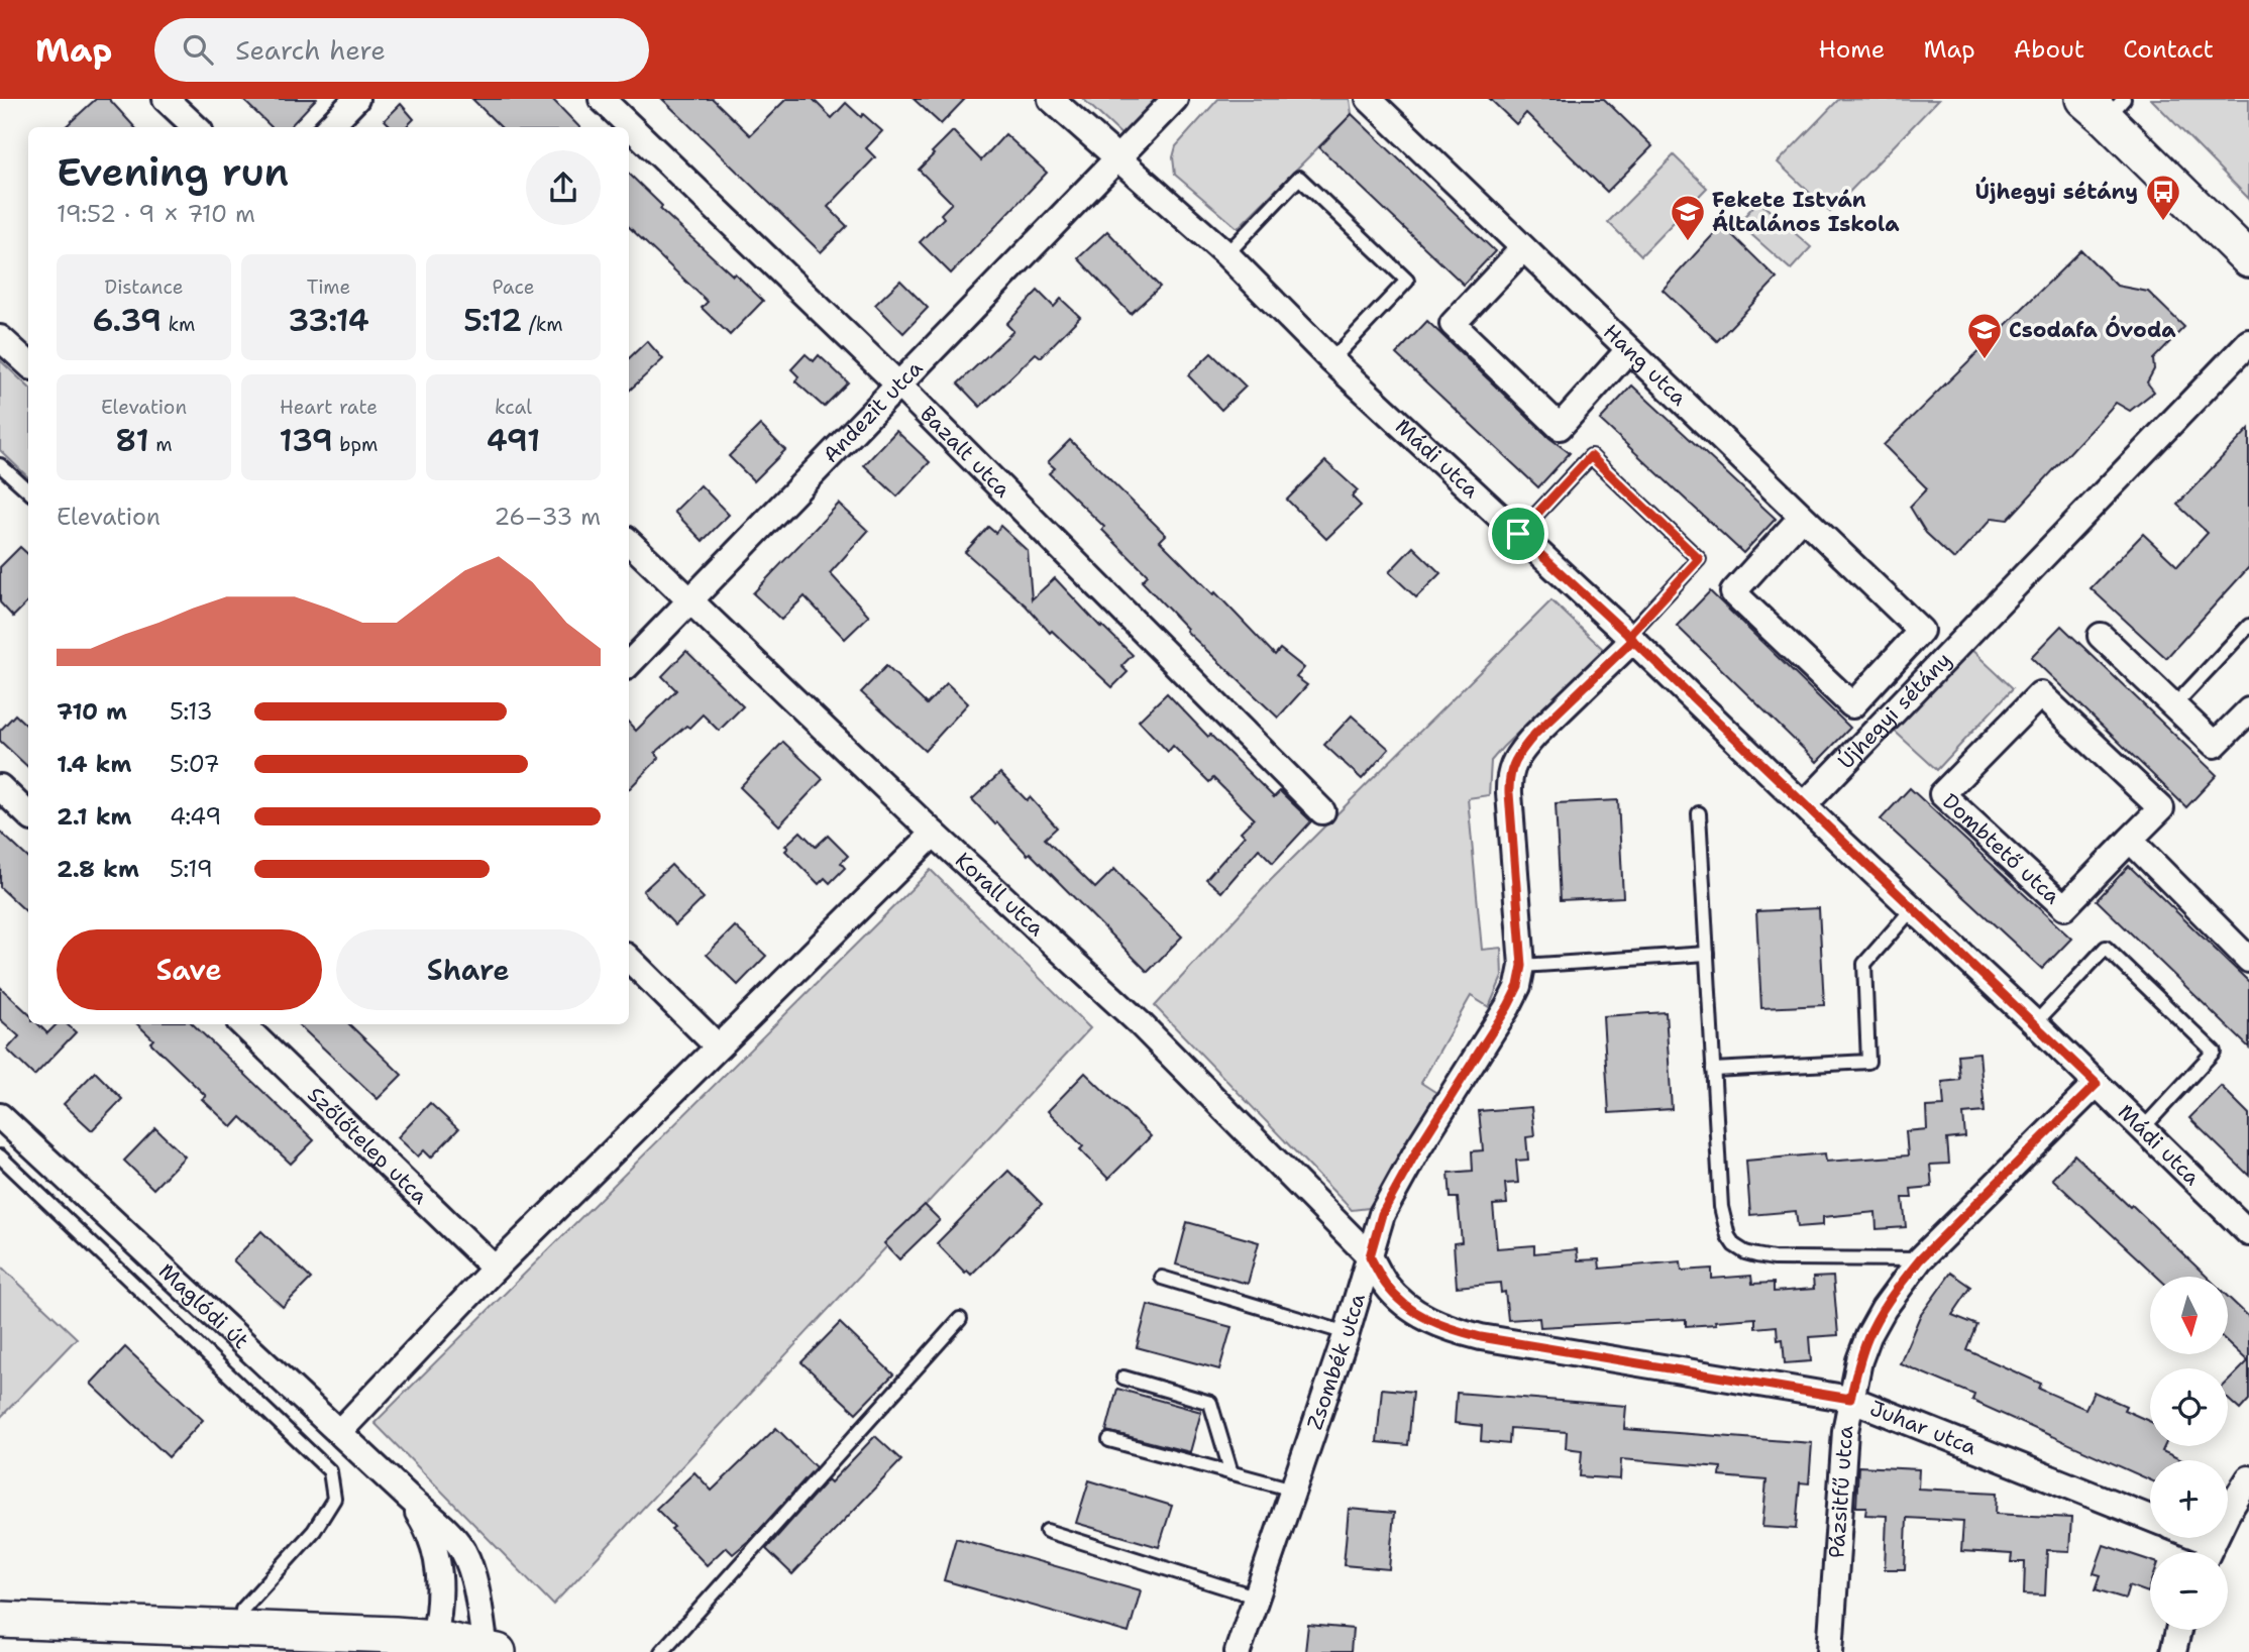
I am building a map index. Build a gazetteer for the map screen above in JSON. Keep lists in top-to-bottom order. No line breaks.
{"streets":{"street":["Hang utca","Andezit utca","Bazalt utca","Mádi utca","Újhegyi sétány","Dombtető utca","Korall utca","Szőlőtelep utca","Maglódi út","Zsombék utca","Juhar utca","Pázsitfű utca"]},"crossings":[["Andezit utca","Bazalt utca"],["Andezit utca","Mádi utca"],["Andezit utca","Korall utca"],["Mádi utca","Újhegyi sétány"],["Mádi utca","Zsombék utca"],["Mádi utca","Pázsitfű utca"],["Korall utca","Zsombék utca"],["Korall utca","Juhar utca"],["Zsombék utca","Juhar utca"],["Juhar utca","Pázsitfű utca"]],"places":{"bus stop":["Újhegyi sétány"],"school or university":["Fekete István Általános Iskola","Csodafa Óvoda"]},"north":"bottom","page":{"header":"Map","search":"Search here","nav":["Home","Map","About","Contact"],"heading":["Evening run","19:52 · 9 × 710 m"],"stats":[["Distance","6.39 km"],["Time","33:14"],["Pace","5:12 /km"],["Elevation","81 m"],["Heart rate","139 bpm"],["kcal","491"]],"chart":["Elevation","26–33 m"],"list":[{"name":"710 m","note":"5:13"},{"name":"1.4 km","note":"5:07"},{"name":"2.1 km","note":"4:49"},{"name":"2.8 km","note":"5:19"}],"buttons":["Save","Share"],"map_buttons":["+","−"]}}
